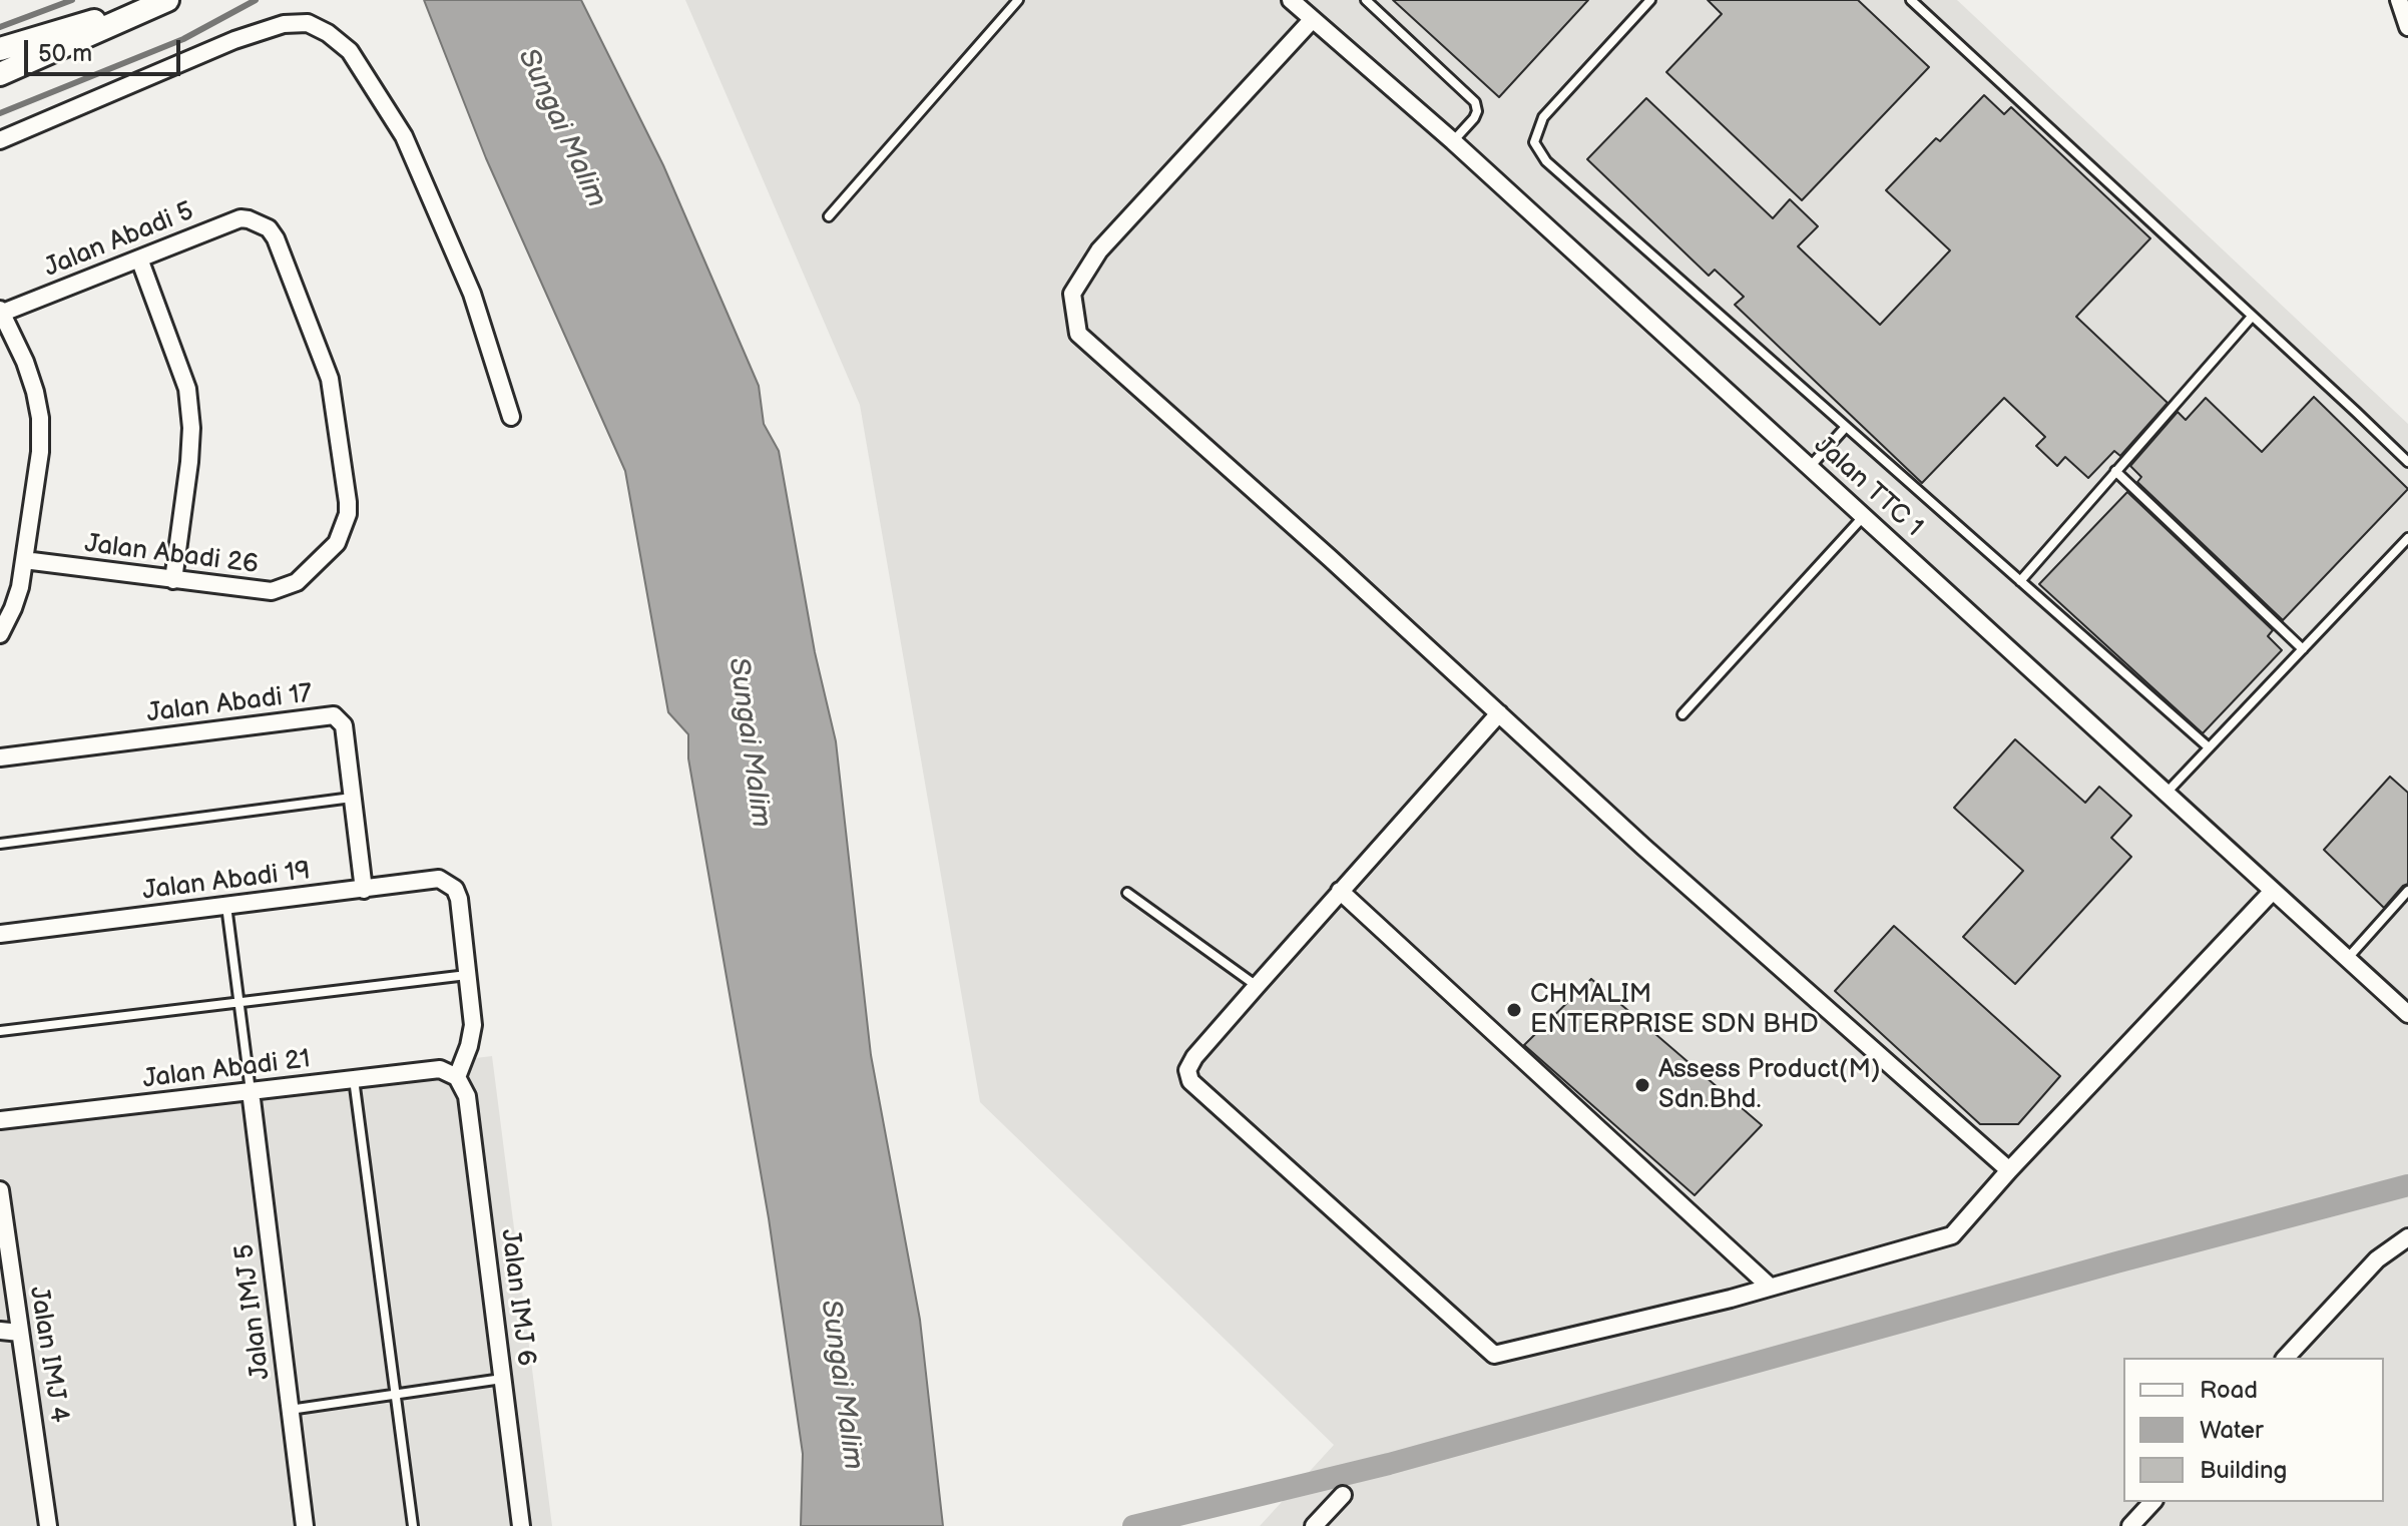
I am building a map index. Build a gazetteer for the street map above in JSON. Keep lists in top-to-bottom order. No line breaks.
{"streets":{"street":["Jalan Abadi 5","Jalan TTC 1","Jalan Abadi 26","Jalan Abadi 17","Jalan Abadi 19","Jalan Abadi 21","Jalan IMJ 6","Jalan IMJ 5","Jalan IMJ 4"]},"crossings":[["Jalan Abadi 5","Jalan Abadi 26"],["Jalan Abadi 17","Jalan Abadi 19"],["Jalan Abadi 21","Jalan IMJ 6"],["Jalan Abadi 21","Jalan IMJ 5"]],"water":["Sungai Malim"],"places":["CHMALIM ENTERPRISE SDN BHD","Assess Product(M) Sdn.Bhd."],"legend":["Road","Water","Building"],"scale_bar":"50 m"}
